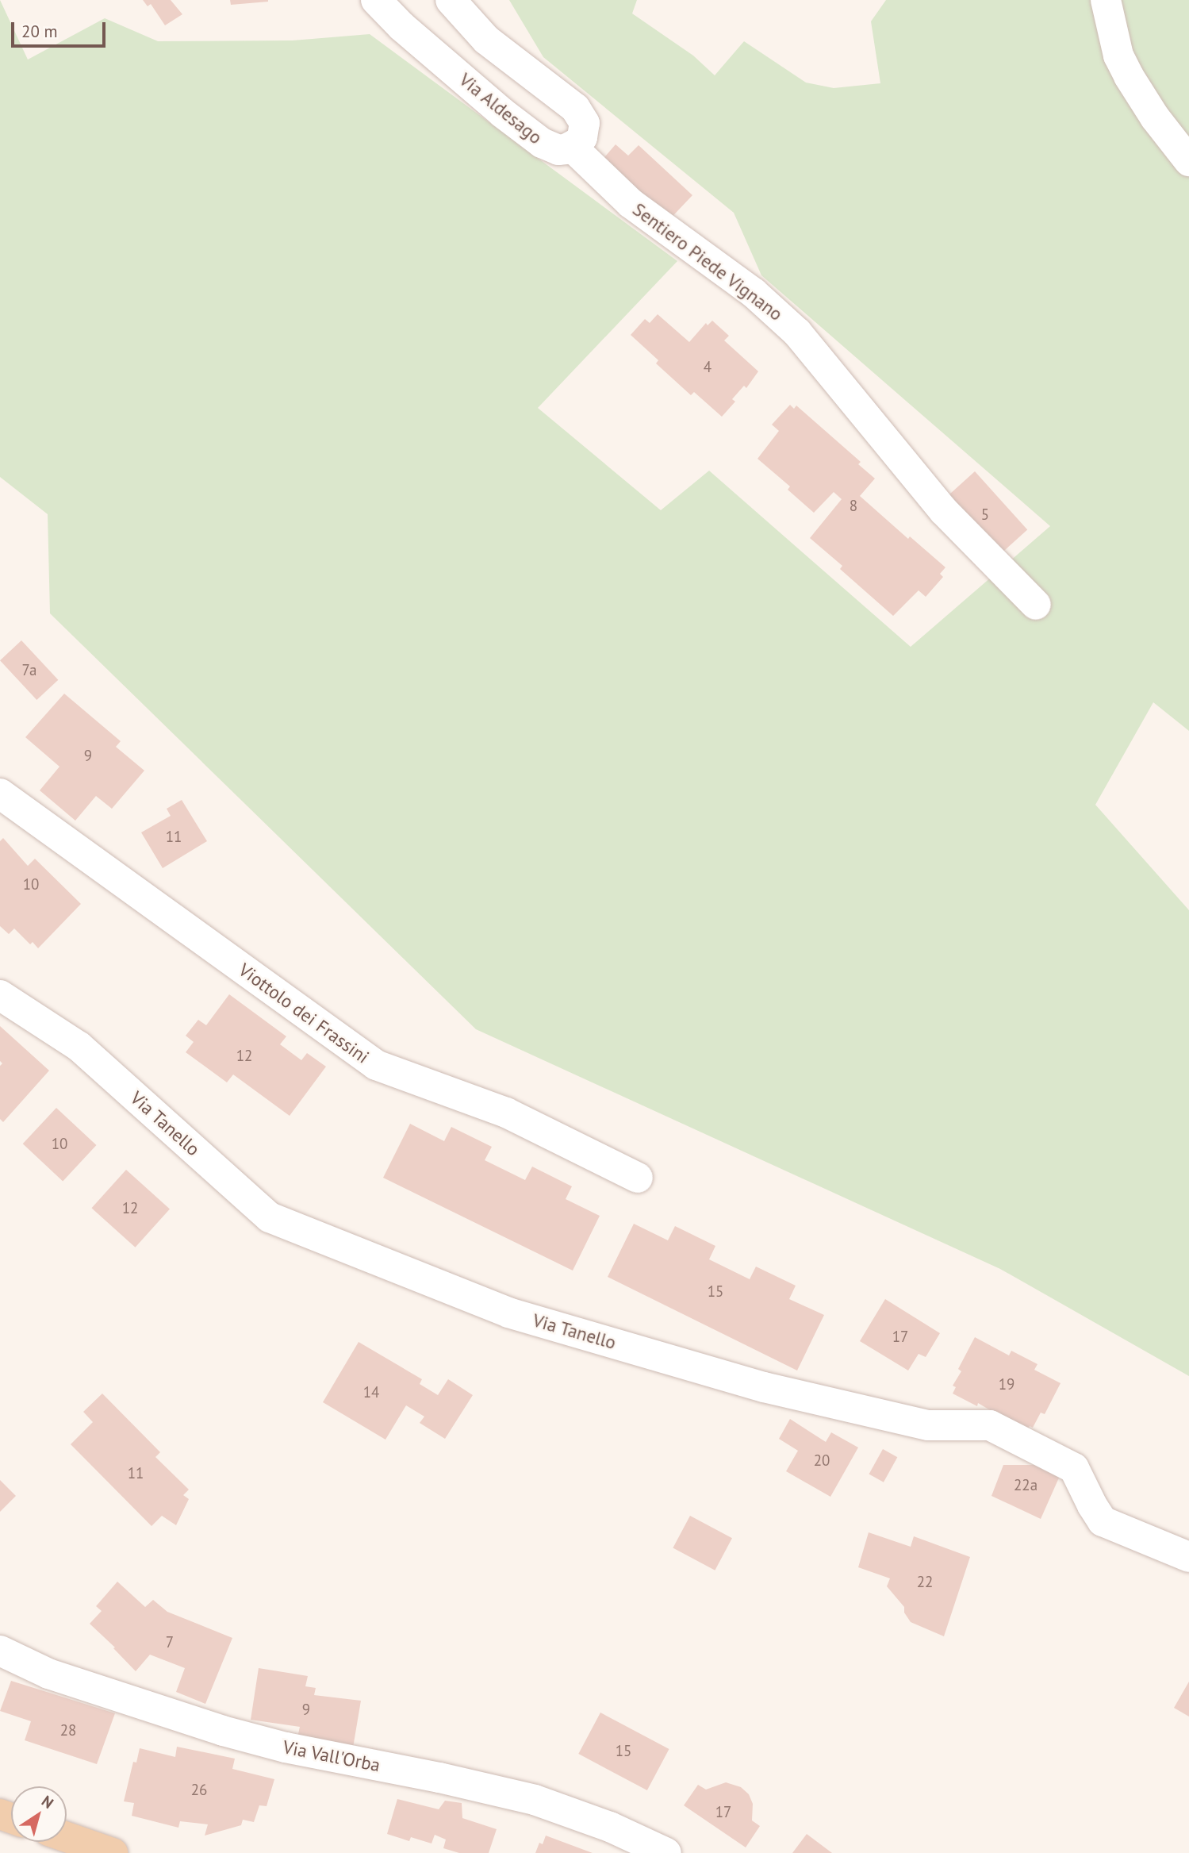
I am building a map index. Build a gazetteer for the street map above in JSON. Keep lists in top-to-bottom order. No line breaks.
{"streets":{"street":["Via Aldesago","Sentiero Piede Vignano","Viottolo dei Frassini","Via Tanello","Via Vall'Orba"]},"crossings":[["Via Aldesago","Sentiero Piede Vignano"]],"house_numbers":["4","8","5","7a","9","11","10","12","10","12","15","17","19","14","20","11","22a","22","7","9","28","15","26","17"],"scale_bar":"20 m","north":"top right"}
